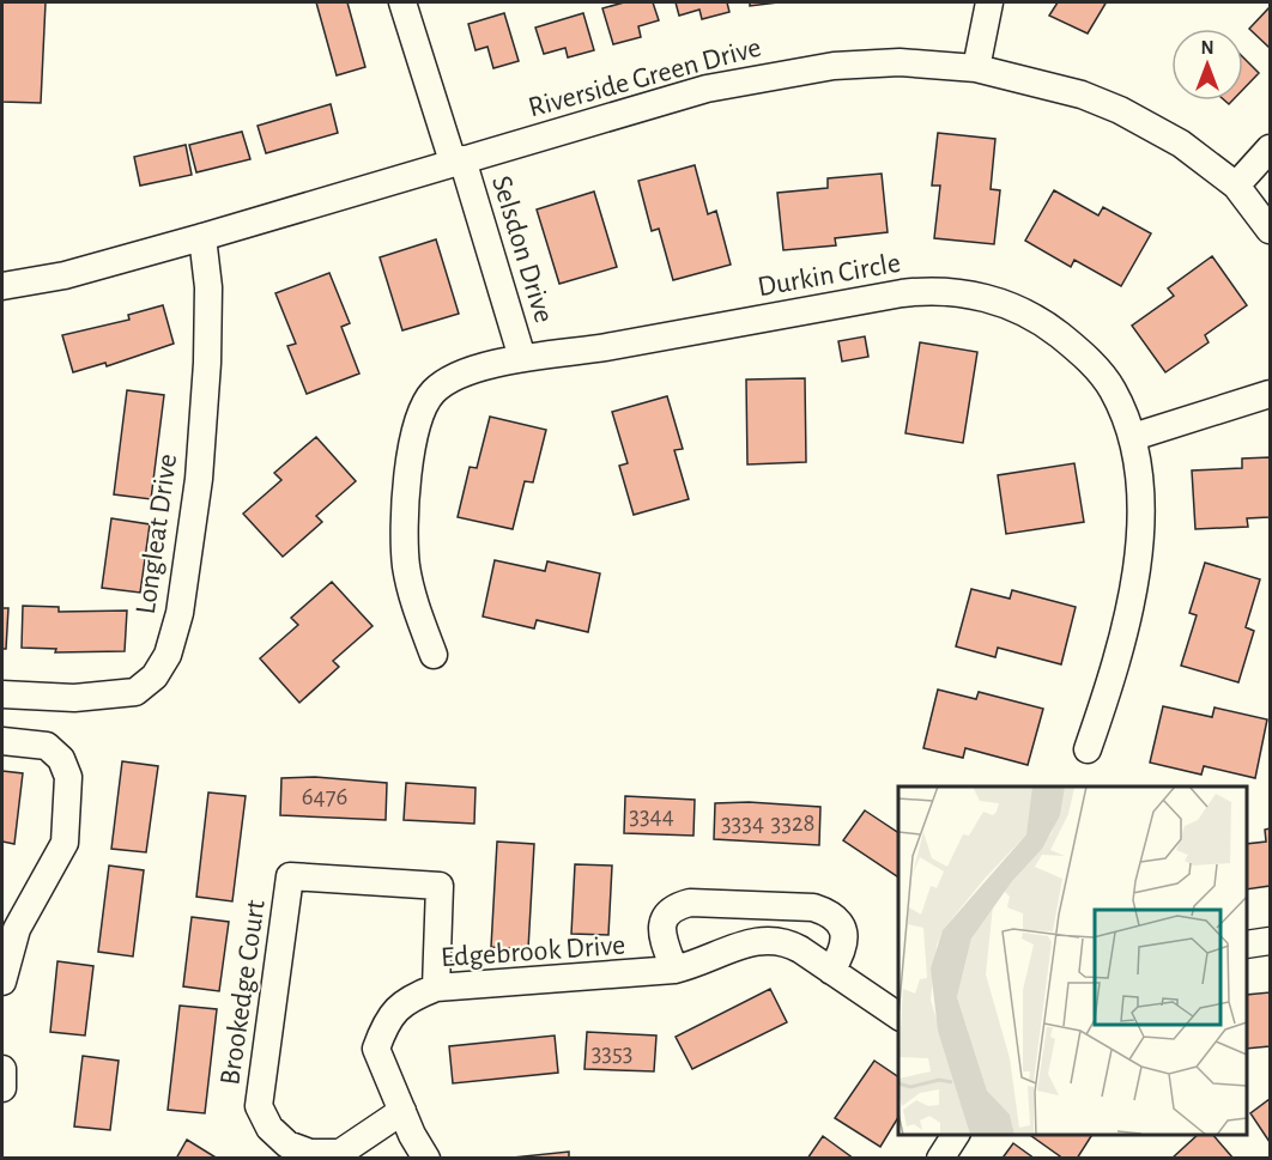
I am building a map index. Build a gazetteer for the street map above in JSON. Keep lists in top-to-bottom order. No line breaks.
{"streets":{"street":["Riverside Green Drive","Selsdon Drive","Durkin Circle","Longleat Drive","Edgebrook Drive","Brookedge Court"]},"crossings":[["Riverside Green Drive","Selsdon Drive"],["Riverside Green Drive","Longleat Drive"],["Selsdon Drive","Durkin Circle"],["Edgebrook Drive","Brookedge Court"]],"house_numbers":["6476","3344","3334","3328","3353"],"north":"top"}
